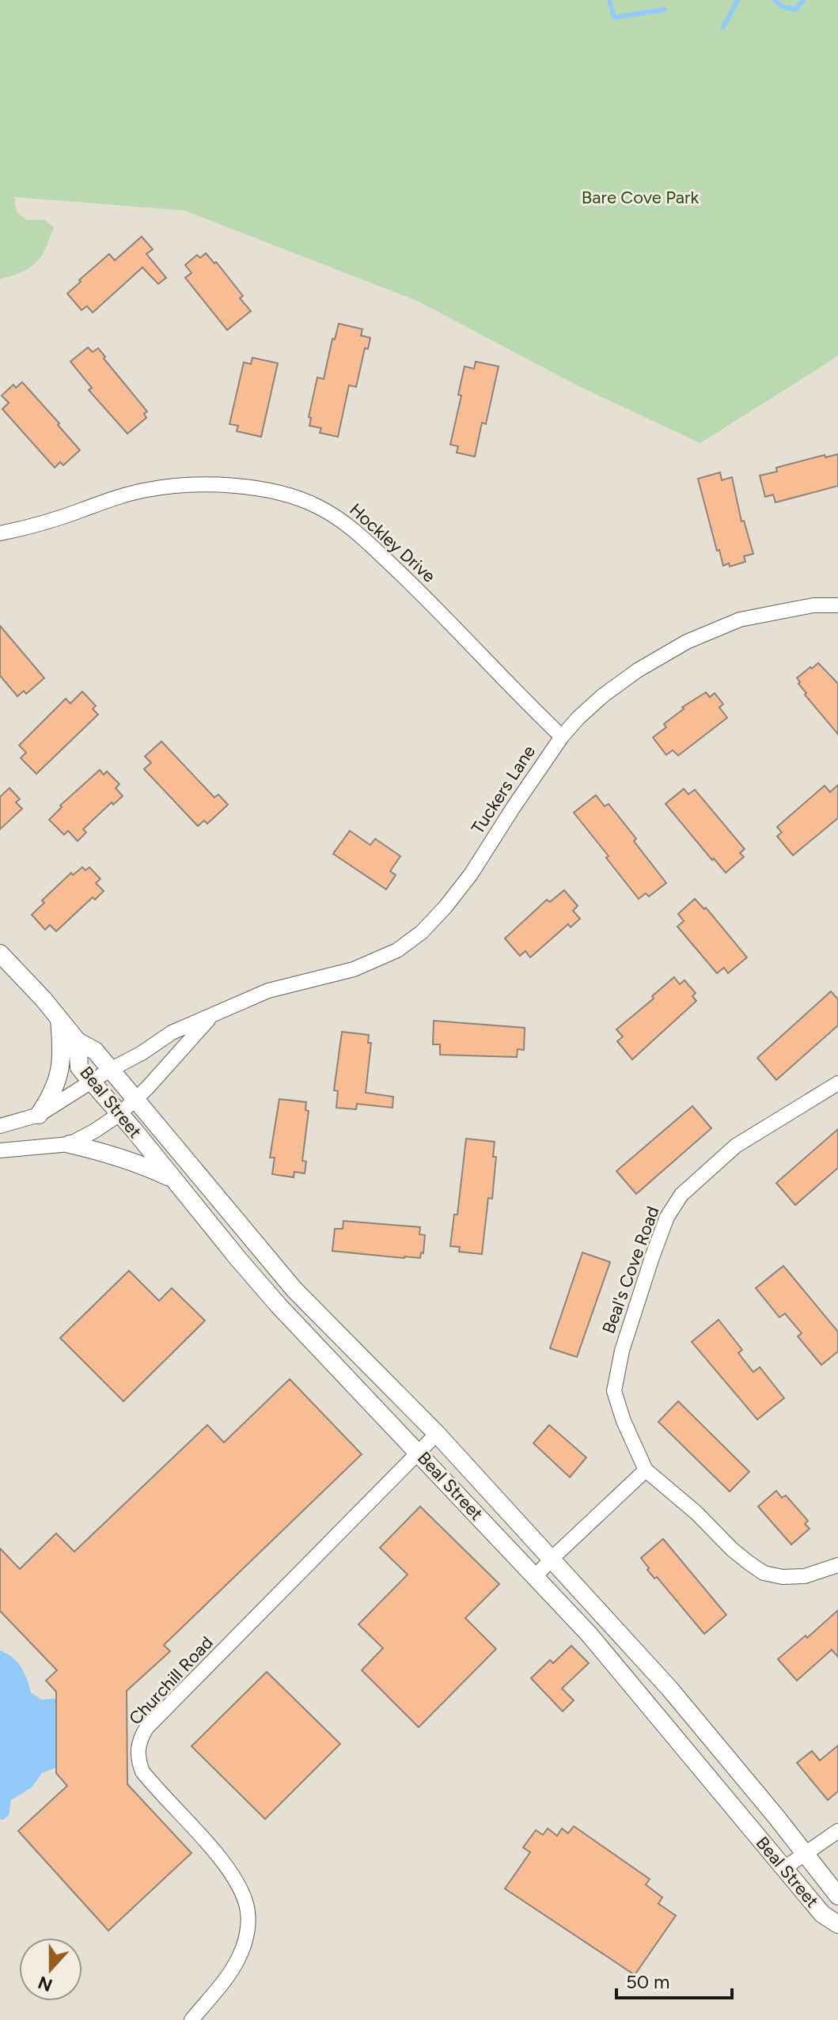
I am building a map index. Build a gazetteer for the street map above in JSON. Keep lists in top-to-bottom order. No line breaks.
{"streets":{"street":["Hockley Drive","Tuckers Lane","Beal Street","Beal's Cove Road","Churchill Road"]},"crossings":[["Hockley Drive","Tuckers Lane"],["Tuckers Lane","Beal Street"],["Beal Street","Churchill Road"]],"parks":["Bare Cove Park"],"scale_bar":"50 m","north":"bottom"}
